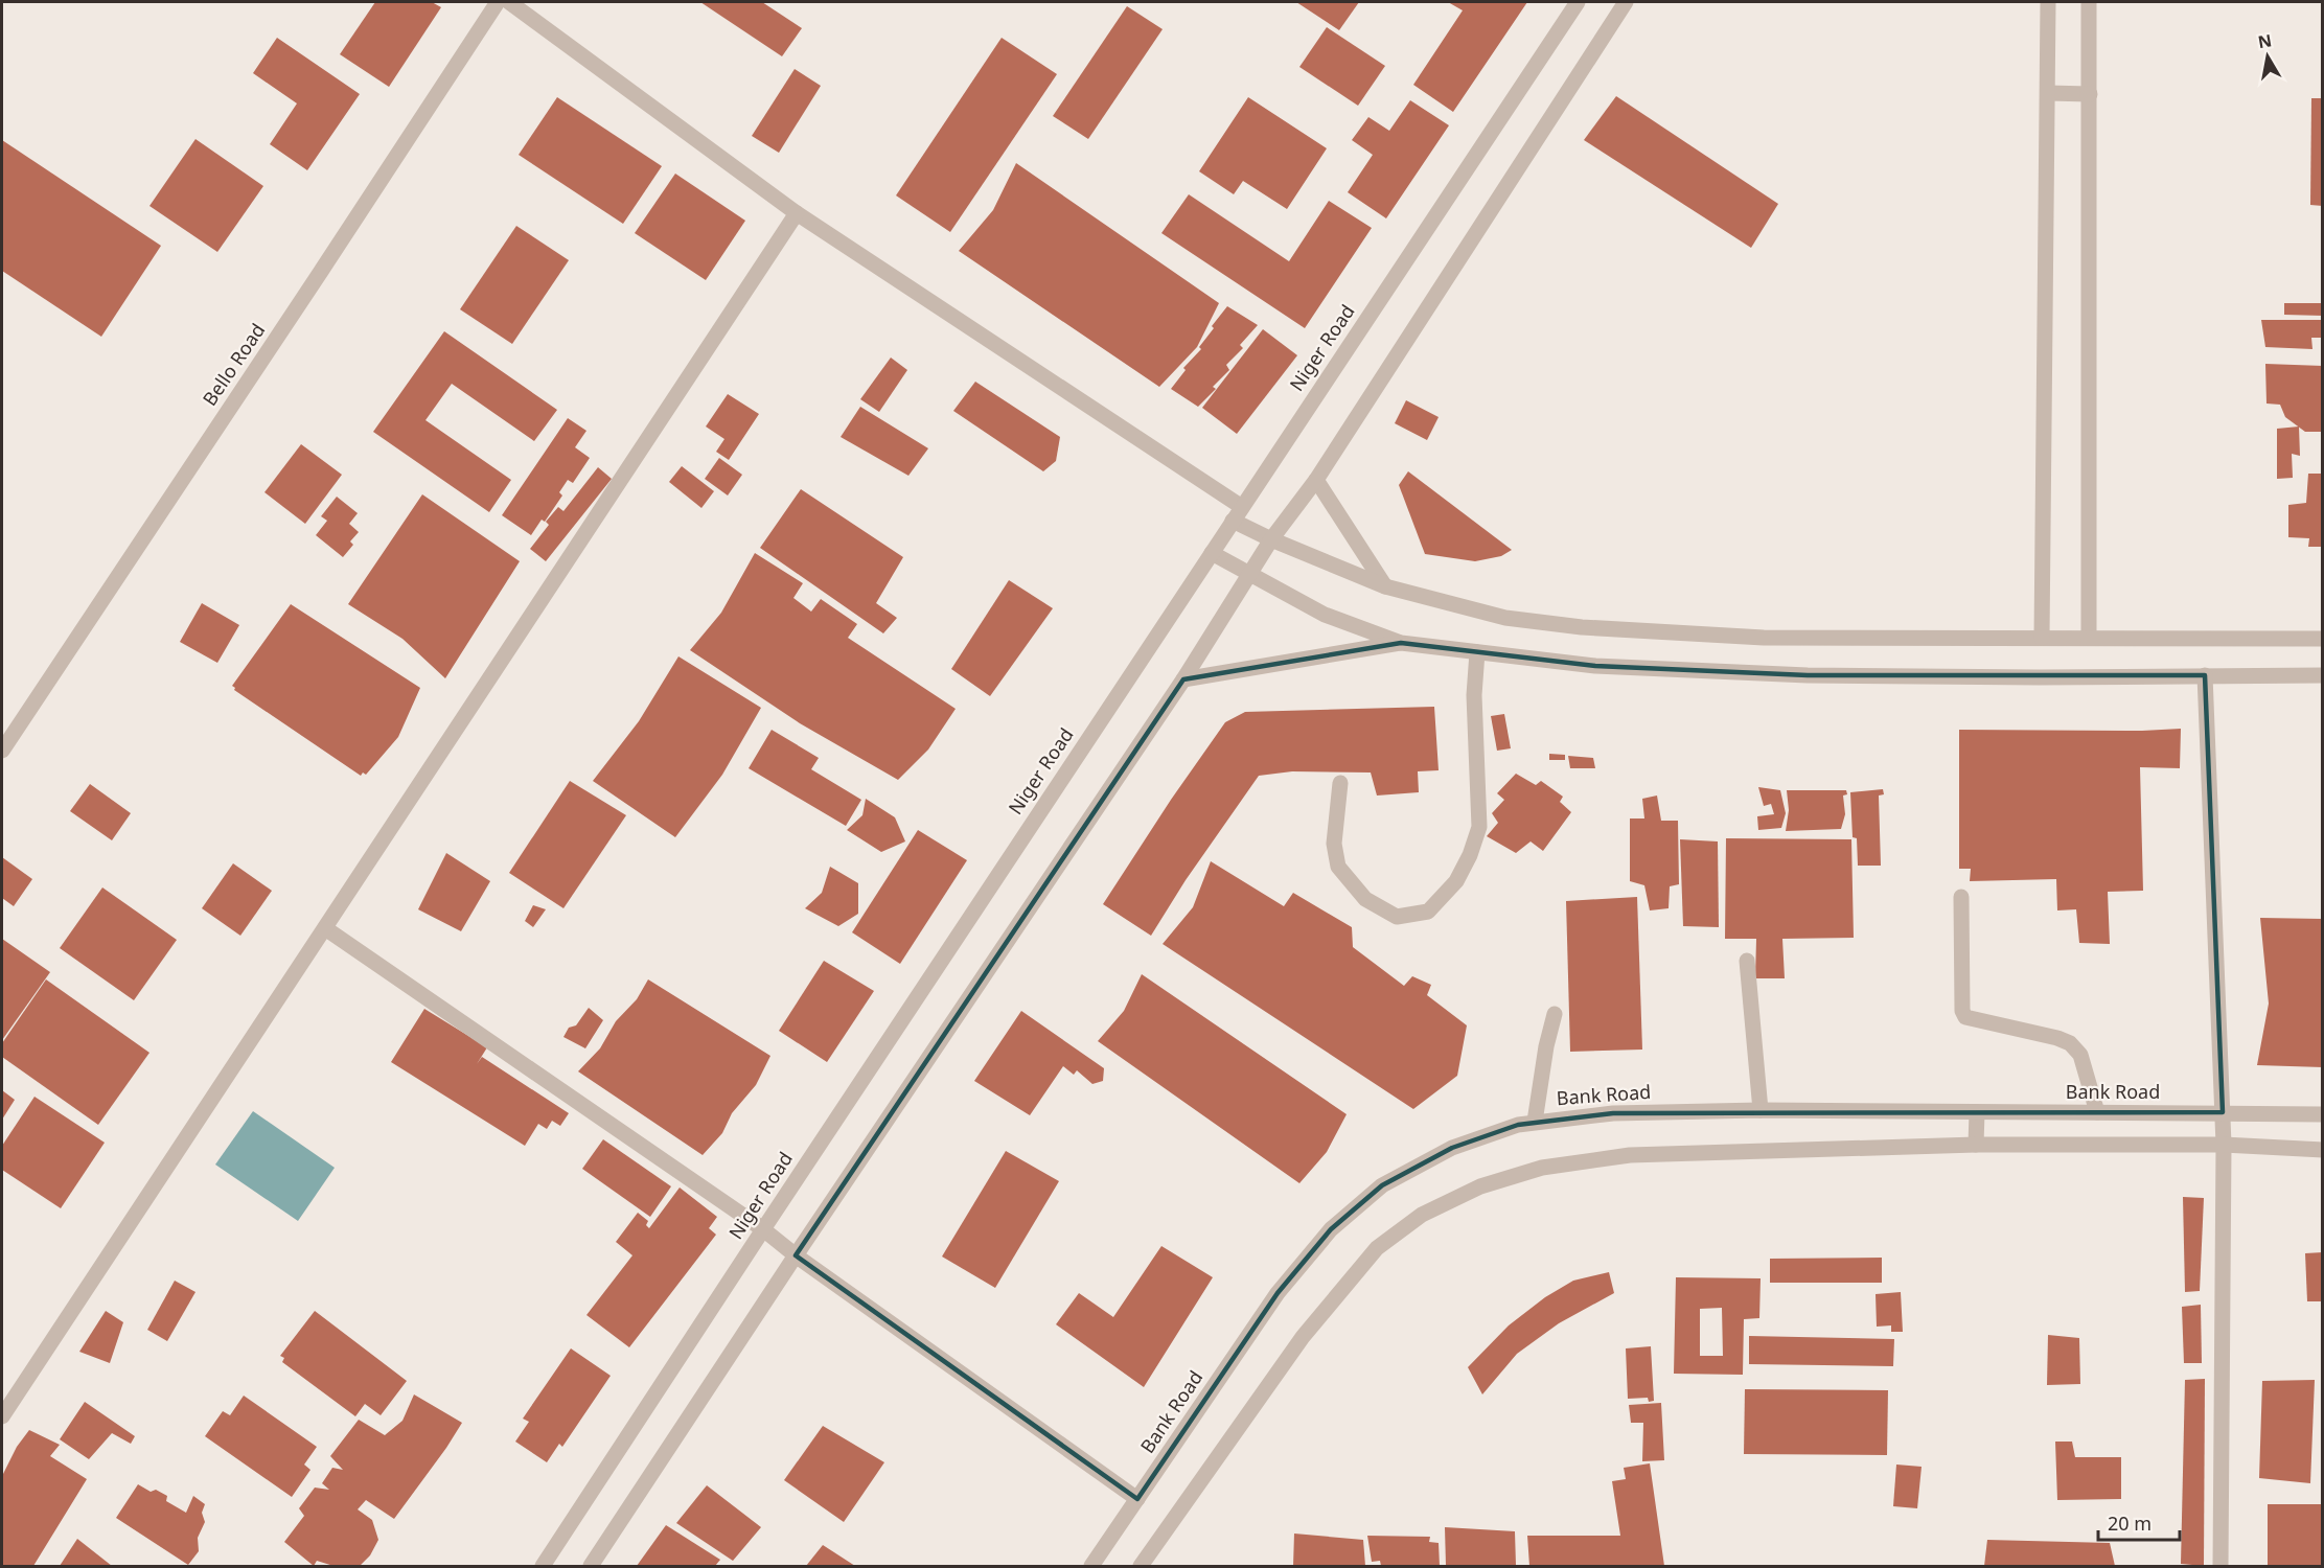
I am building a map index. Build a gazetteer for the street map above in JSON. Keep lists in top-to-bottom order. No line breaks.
{"streets":{"street":["Niger Road","Bello Road","Bank Road"]},"scale_bar":"20 m","north":"top"}
